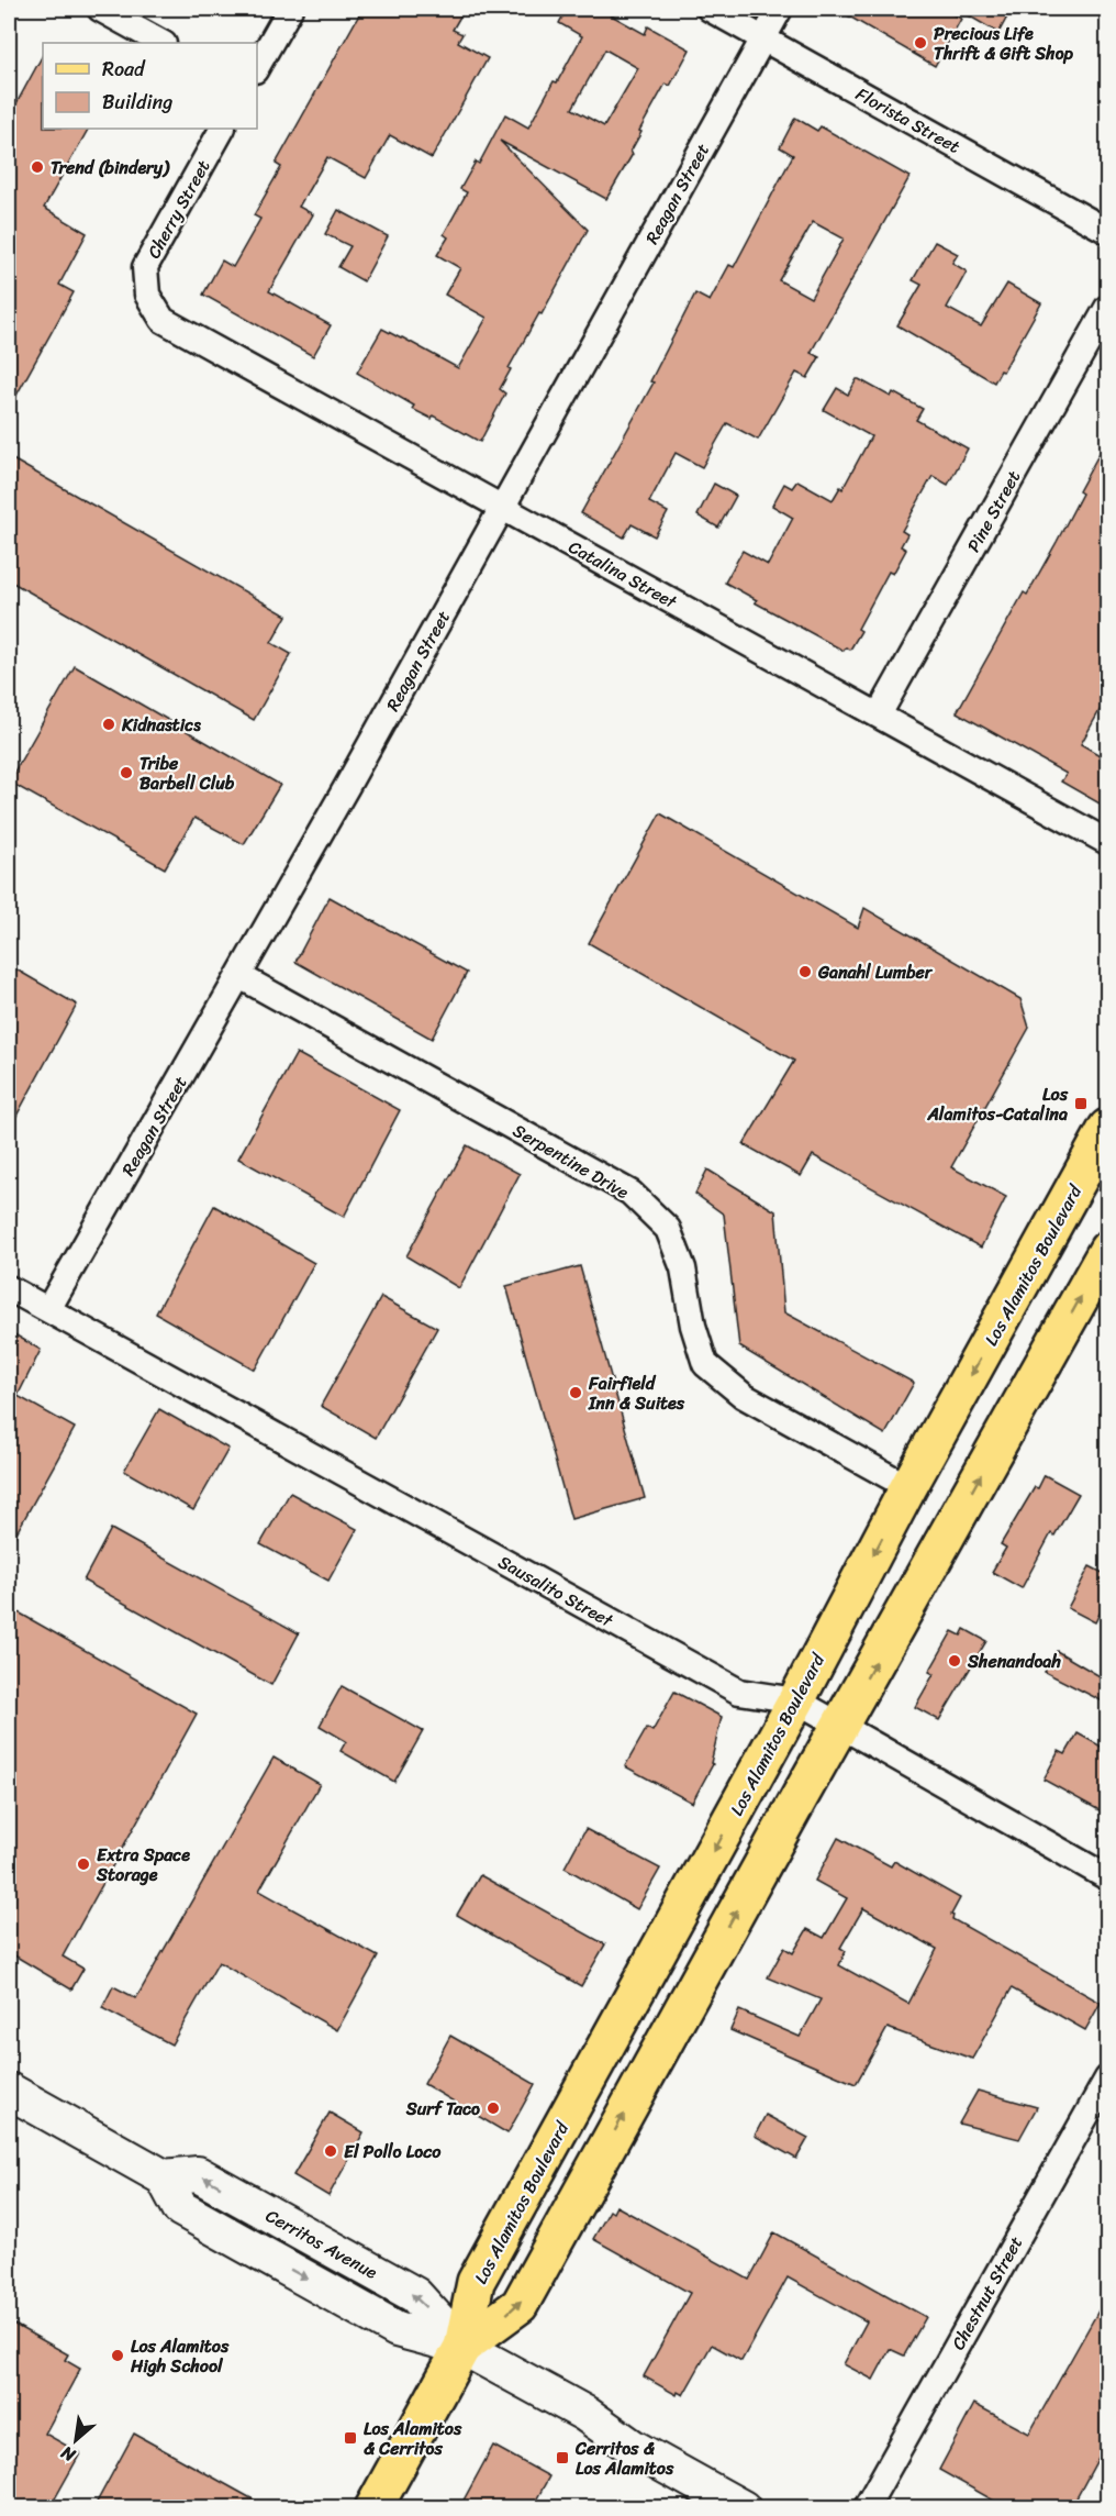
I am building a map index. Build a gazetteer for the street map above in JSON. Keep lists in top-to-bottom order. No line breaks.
{"streets":{"main road":["Los Alamitos Boulevard","Cerritos Avenue"],"street":["Florista Street","Reagan Street","Cherry Street","Pine Street","Catalina Street","Serpentine Drive","Sausalito Street","Chestnut Street"]},"crossings":[["Florista Street","Reagan Street"],["Reagan Street","Catalina Street"],["Reagan Street","Serpentine Drive"],["Reagan Street","Sausalito Street"],["Cherry Street","Catalina Street"],["Pine Street","Catalina Street"],["Serpentine Drive","Los Alamitos Boulevard"],["Los Alamitos Boulevard","Sausalito Street"],["Los Alamitos Boulevard","Cerritos Avenue"]],"places":{"other":["Precious Life Thrift & Gift Shop","Trend (bindery)","Kidnastics","Tribe Barbell Club","Ganahl Lumber","Fairfield Inn & Suites","Shenandoah","Extra Space Storage","Surf Taco","El Pollo Loco","Los Alamitos High School"],"transit":["Los Alamitos-Catalina","Los Alamitos & Cerritos","Cerritos & Los Alamitos"]},"legend":["Road","Building"],"north":"bottom left"}
